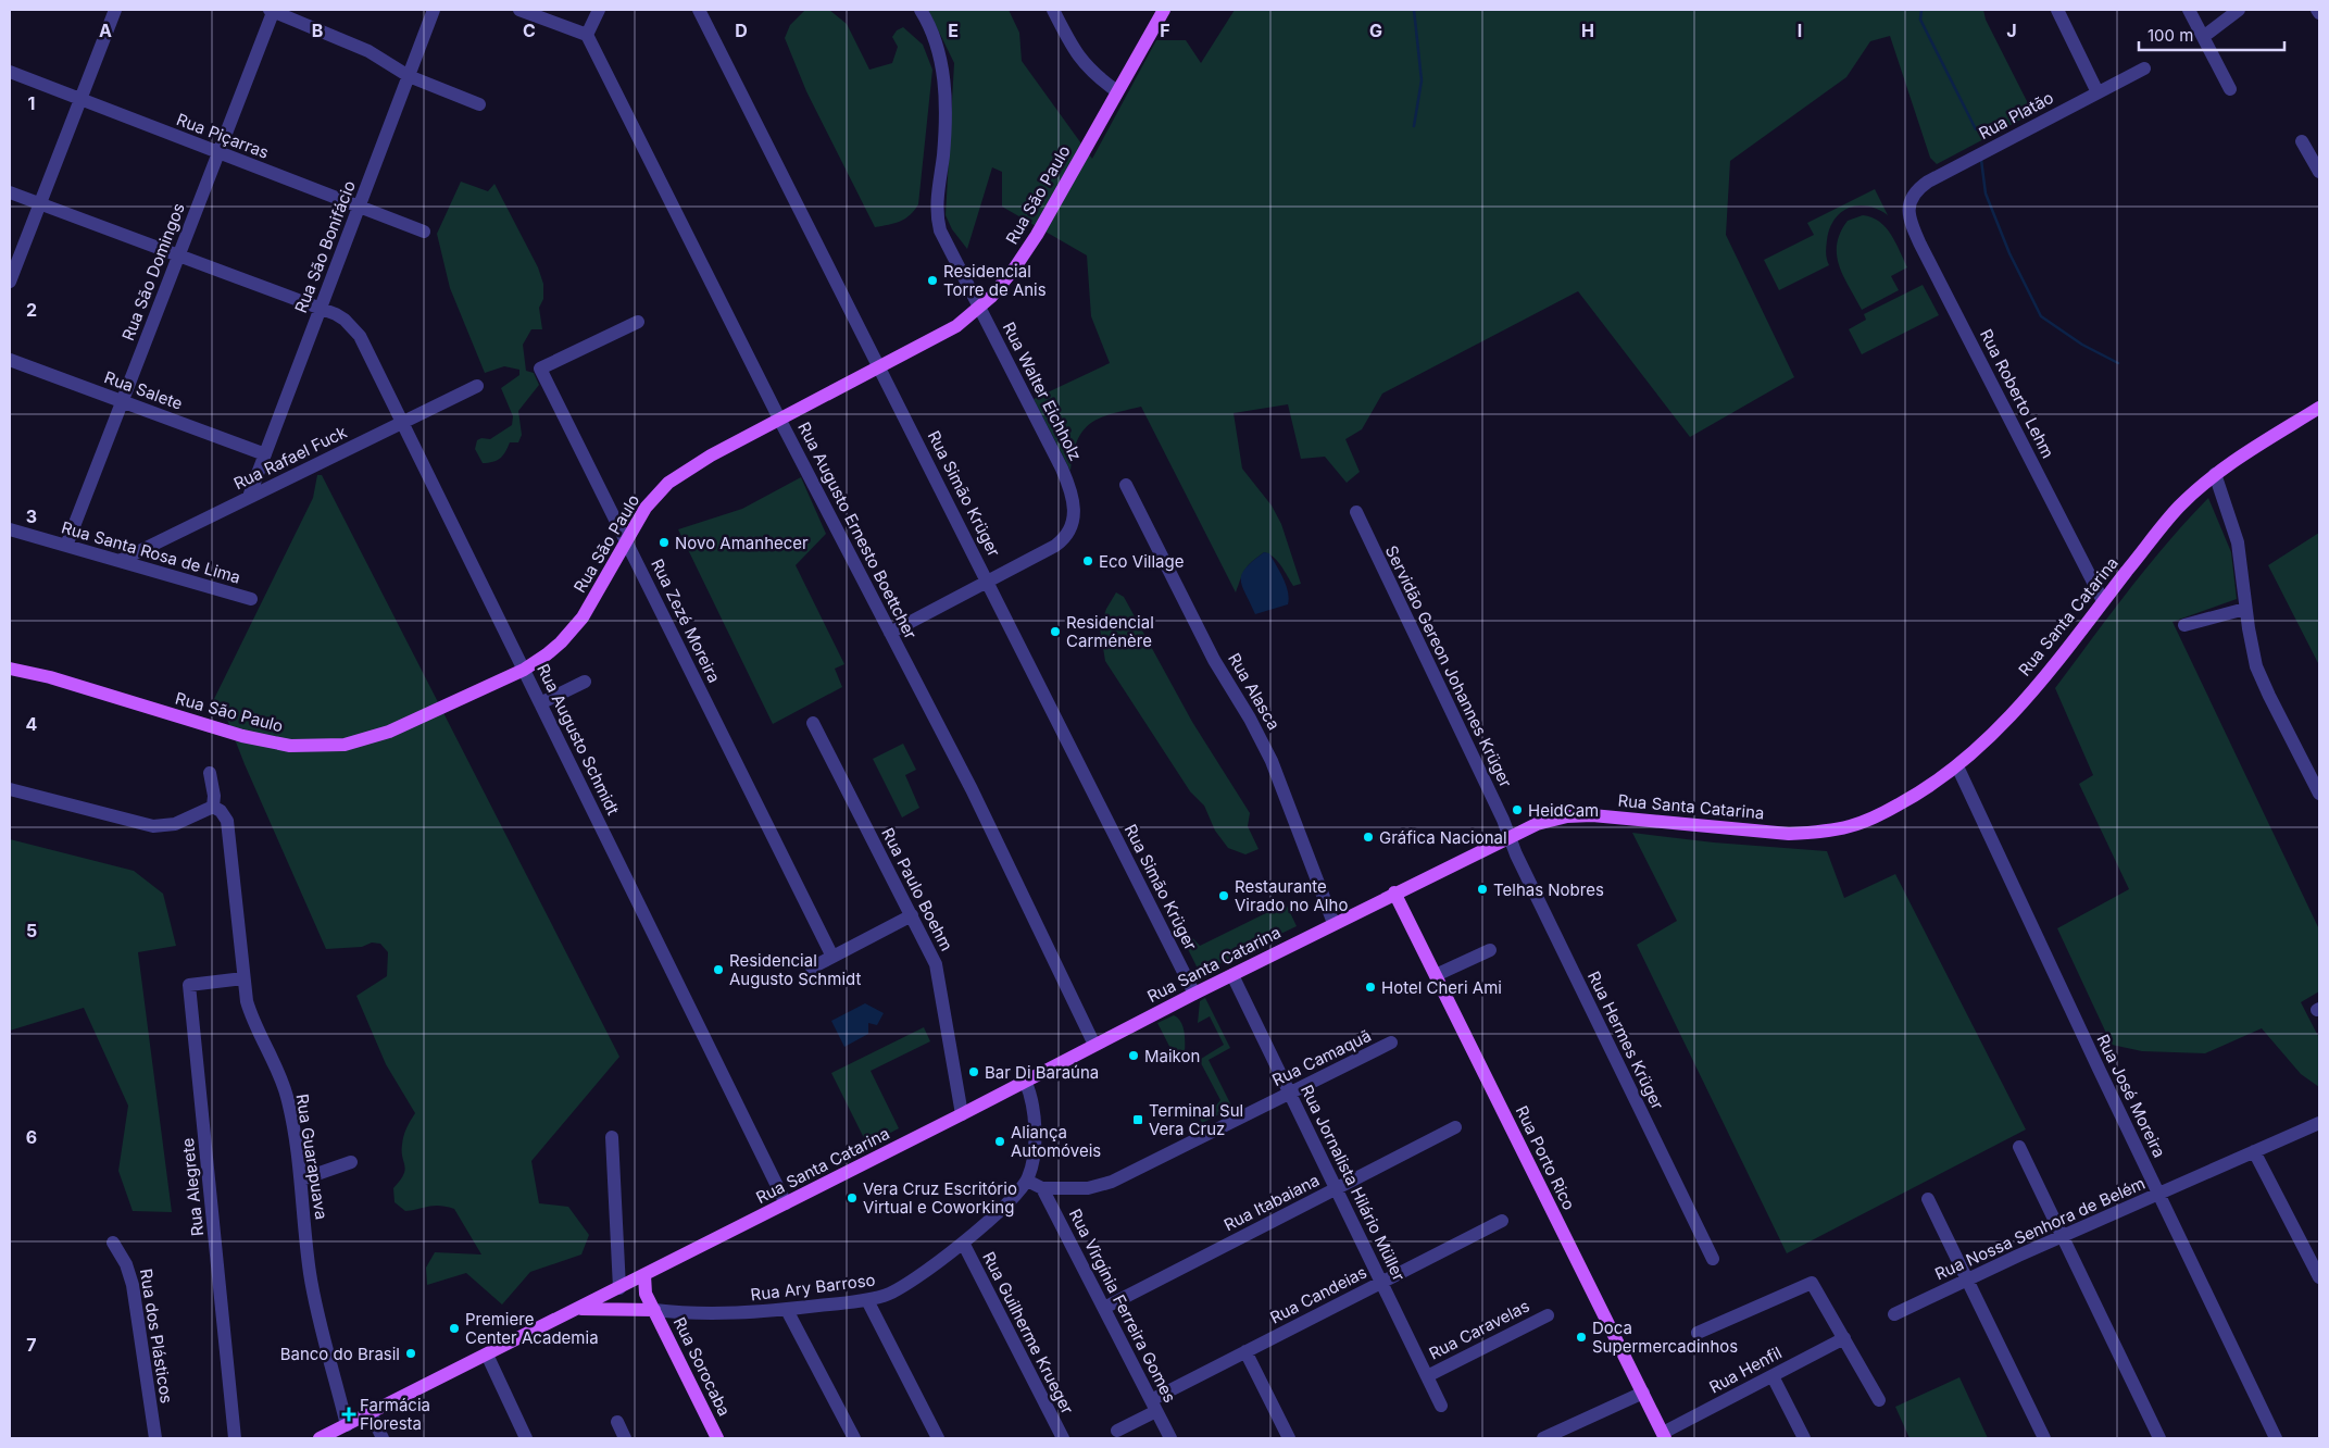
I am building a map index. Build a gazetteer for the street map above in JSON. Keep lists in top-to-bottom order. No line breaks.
{"streets":{"main road":["Rua São Paulo","Rua Santa Catarina","Rua Porto Rico","Rua Sorocaba"],"street":["Rua Platão","Rua Piçarras","Rua São Bonifácio","Rua São Domingos","Rua Salete","Rua Walter Eichholz","Rua Roberto Lehm","Rua Rafael Fuck","Rua Simão Krüger","Rua Augusto Ernesto Boettcher","Rua Santa Rosa de Lima","Rua Zezé Moreira","Servidão Gereon Johannes Krüger","Rua Alasca","Rua Augusto Schmidt","Rua Paulo Boehm","Rua Hermes Krüger","Rua Camaquã","Rua José Moreira","Rua Guarapuava","Rua Jornalista Hilário Müller","Rua Alegrete","Rua Itabaiana","Rua Nossa Senhora de Belém","Rua Ary Barroso","Rua Candeias","Rua Virgínia Ferreira Gomes","Rua Caravelas","Rua Guilherme Krueger","Rua dos Plásticos","Rua Henfil"]},"crossings":[["Rua Platão","Rua Roberto Lehm"],["Rua Piçarras","Rua São Bonifácio"],["Rua Piçarras","Rua São Domingos"],["Rua São Paulo","Rua Walter Eichholz"],["Rua São Paulo","Rua Simão Krüger"],["Rua São Paulo","Rua Augusto Ernesto Boettcher"],["Rua São Paulo","Rua Zezé Moreira"],["Rua São Paulo","Rua Augusto Schmidt"],["Rua São Bonifácio","Rua Salete"],["Rua São Bonifácio","Rua Rafael Fuck"],["Rua São Bonifácio","Rua Augusto Schmidt"],["Rua São Domingos","Rua Salete"],["Rua São Domingos","Rua Santa Rosa de Lima"],["Rua São Domingos","Rua Augusto Schmidt"],["Rua Walter Eichholz","Rua Simão Krüger"],["Rua Walter Eichholz","Rua Augusto Ernesto Boettcher"],["Rua Roberto Lehm","Rua Santa Catarina"],["Rua Rafael Fuck","Rua Santa Rosa de Lima"],["Rua Rafael Fuck","Rua Augusto Schmidt"],["Rua Simão Krüger","Rua Santa Catarina"],["Rua Augusto Ernesto Boettcher","Rua Santa Catarina"],["Rua Santa Catarina","Servidão Gereon Johannes Krüger"],["Rua Santa Catarina","Rua Alasca"],["Rua Santa Catarina","Rua Augusto Schmidt"],["Rua Santa Catarina","Rua Paulo Boehm"],["Rua Santa Catarina","Rua Hermes Krüger"],["Rua Santa Catarina","Rua José Moreira"],["Rua Santa Catarina","Rua Guarapuava"],["Rua Santa Catarina","Rua Porto Rico"],["Rua Santa Catarina","Rua Jornalista Hilário Müller"],["Rua Santa Catarina","Rua Ary Barroso"],["Rua Santa Catarina","Rua Sorocaba"],["Servidão Gereon Johannes Krüger","Rua Hermes Krüger"],["Rua Camaquã","Rua Jornalista Hilário Müller"],["Rua Camaquã","Rua Ary Barroso"],["Rua Camaquã","Rua Virgínia Ferreira Gomes"],["Rua José Moreira","Rua Nossa Senhora de Belém"],["Rua Guarapuava","Rua Alegrete"],["Rua Porto Rico","Rua Henfil"],["Rua Jornalista Hilário Müller","Rua Itabaiana"],["Rua Jornalista Hilário Müller","Rua Candeias"],["Rua Jornalista Hilário Müller","Rua Caravelas"],["Rua Itabaiana","Rua Virgínia Ferreira Gomes"],["Rua Ary Barroso","Rua Guilherme Krueger"],["Rua Ary Barroso","Rua Sorocaba"],["Rua Candeias","Rua Virgínia Ferreira Gomes"]],"places":{"other":["Residencial Torre de Anis","Novo Amanhecer","Eco Village","Residencial Carménère","HeidCam","Gráfica Nacional","Telhas Nobres","Restaurante Virado no Alho","Residencial Augusto Schmidt","Hotel Cheri Ami","Maikon","Bar Di Baraúna","Aliança Automóveis","Vera Cruz Escritório Virtual e Coworking","Premiere Center Academia","Doca Supermercadinhos","Banco do Brasil"],"transit":["Terminal Sul Vera Cruz"],"health":["Farmácia Floresta"]},"scale_bar":"100 m","grid":{"columns":["A","B","C","D","E","F","G","H","I","J"],"rows":["1","2","3","4","5","6","7"]}}
